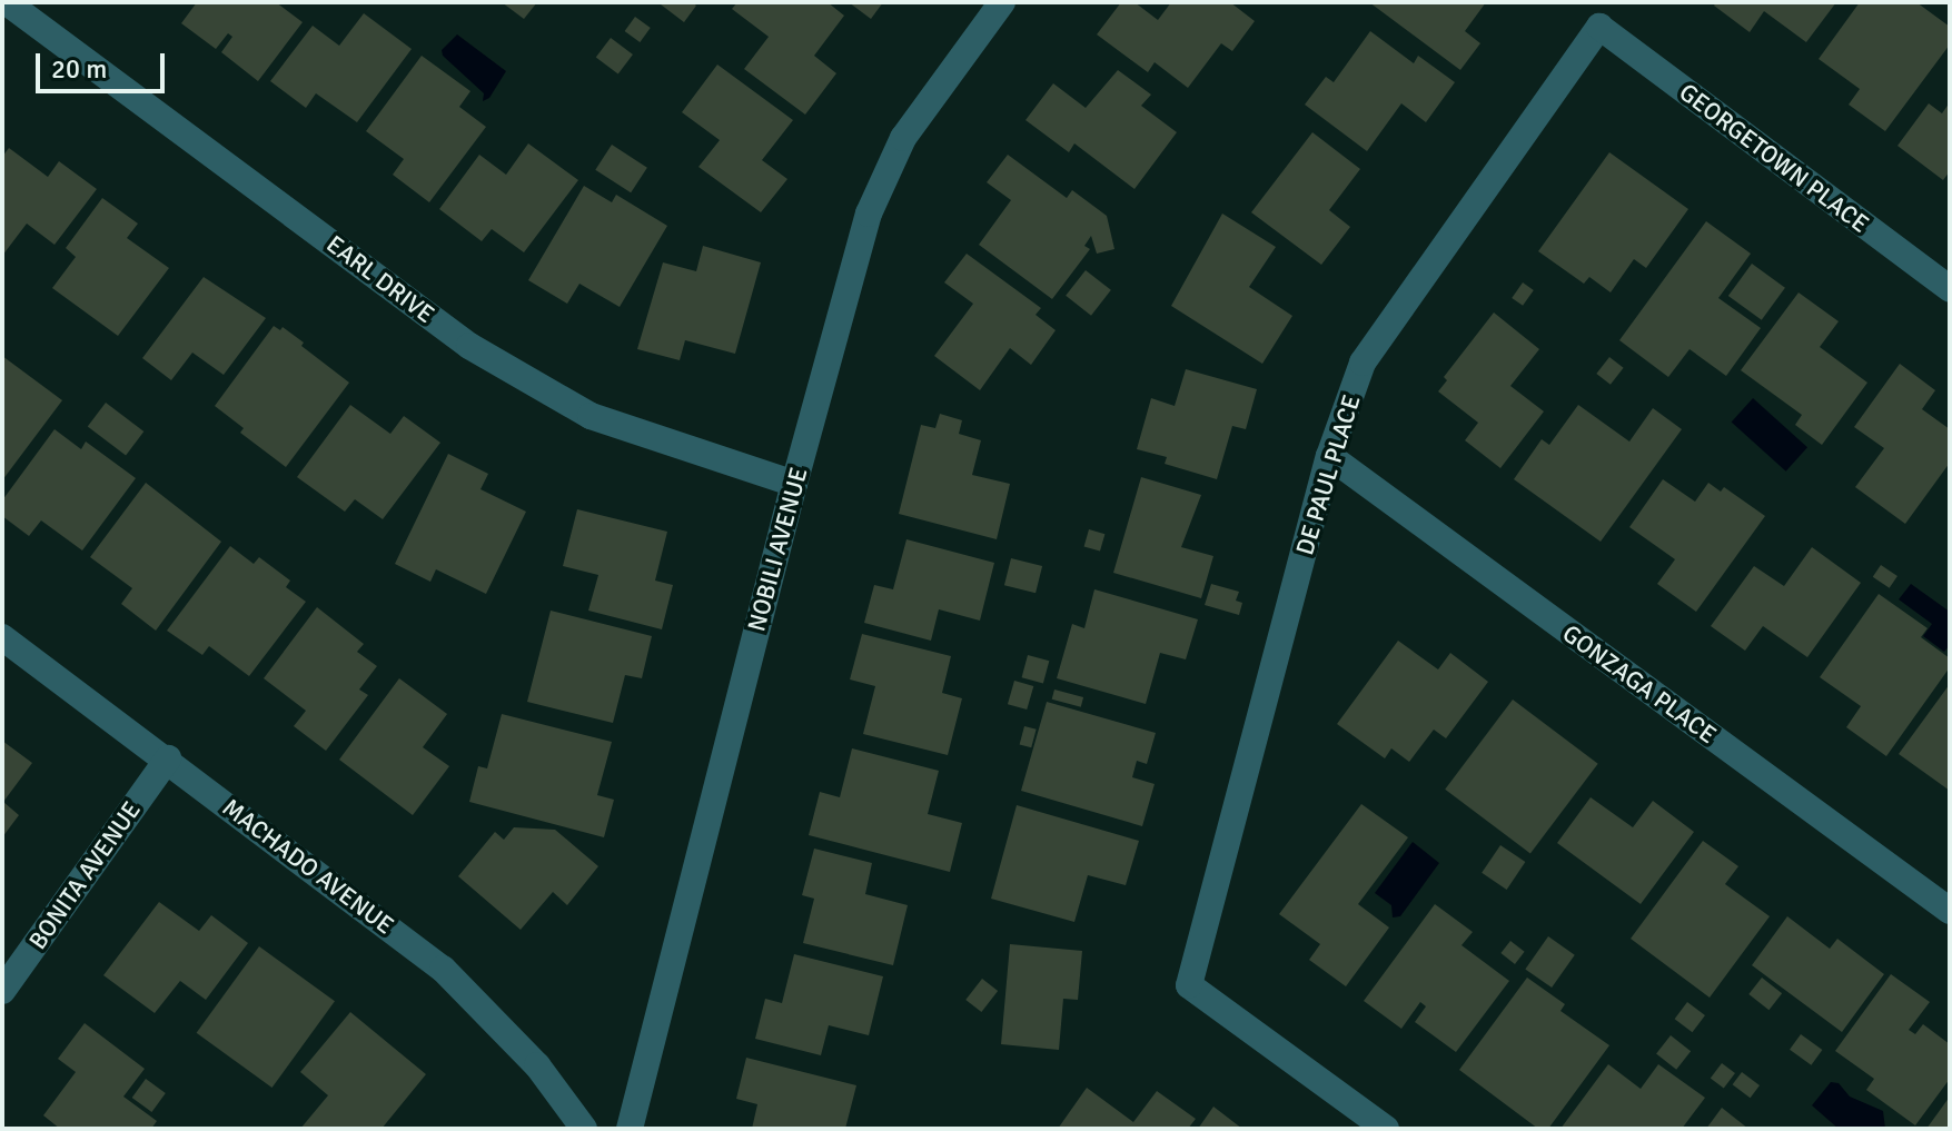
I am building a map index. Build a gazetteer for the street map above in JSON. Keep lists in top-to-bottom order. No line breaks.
{"streets":{"street":["GEORGETOWN PLACE","EARL DRIVE","DE PAUL PLACE","NOBILI AVENUE","GONZAGA PLACE","MACHADO AVENUE","BONITA AVENUE"]},"crossings":[["GEORGETOWN PLACE","DE PAUL PLACE"],["EARL DRIVE","NOBILI AVENUE"],["DE PAUL PLACE","GONZAGA PLACE"],["MACHADO AVENUE","BONITA AVENUE"]],"scale_bar":"20 m"}
